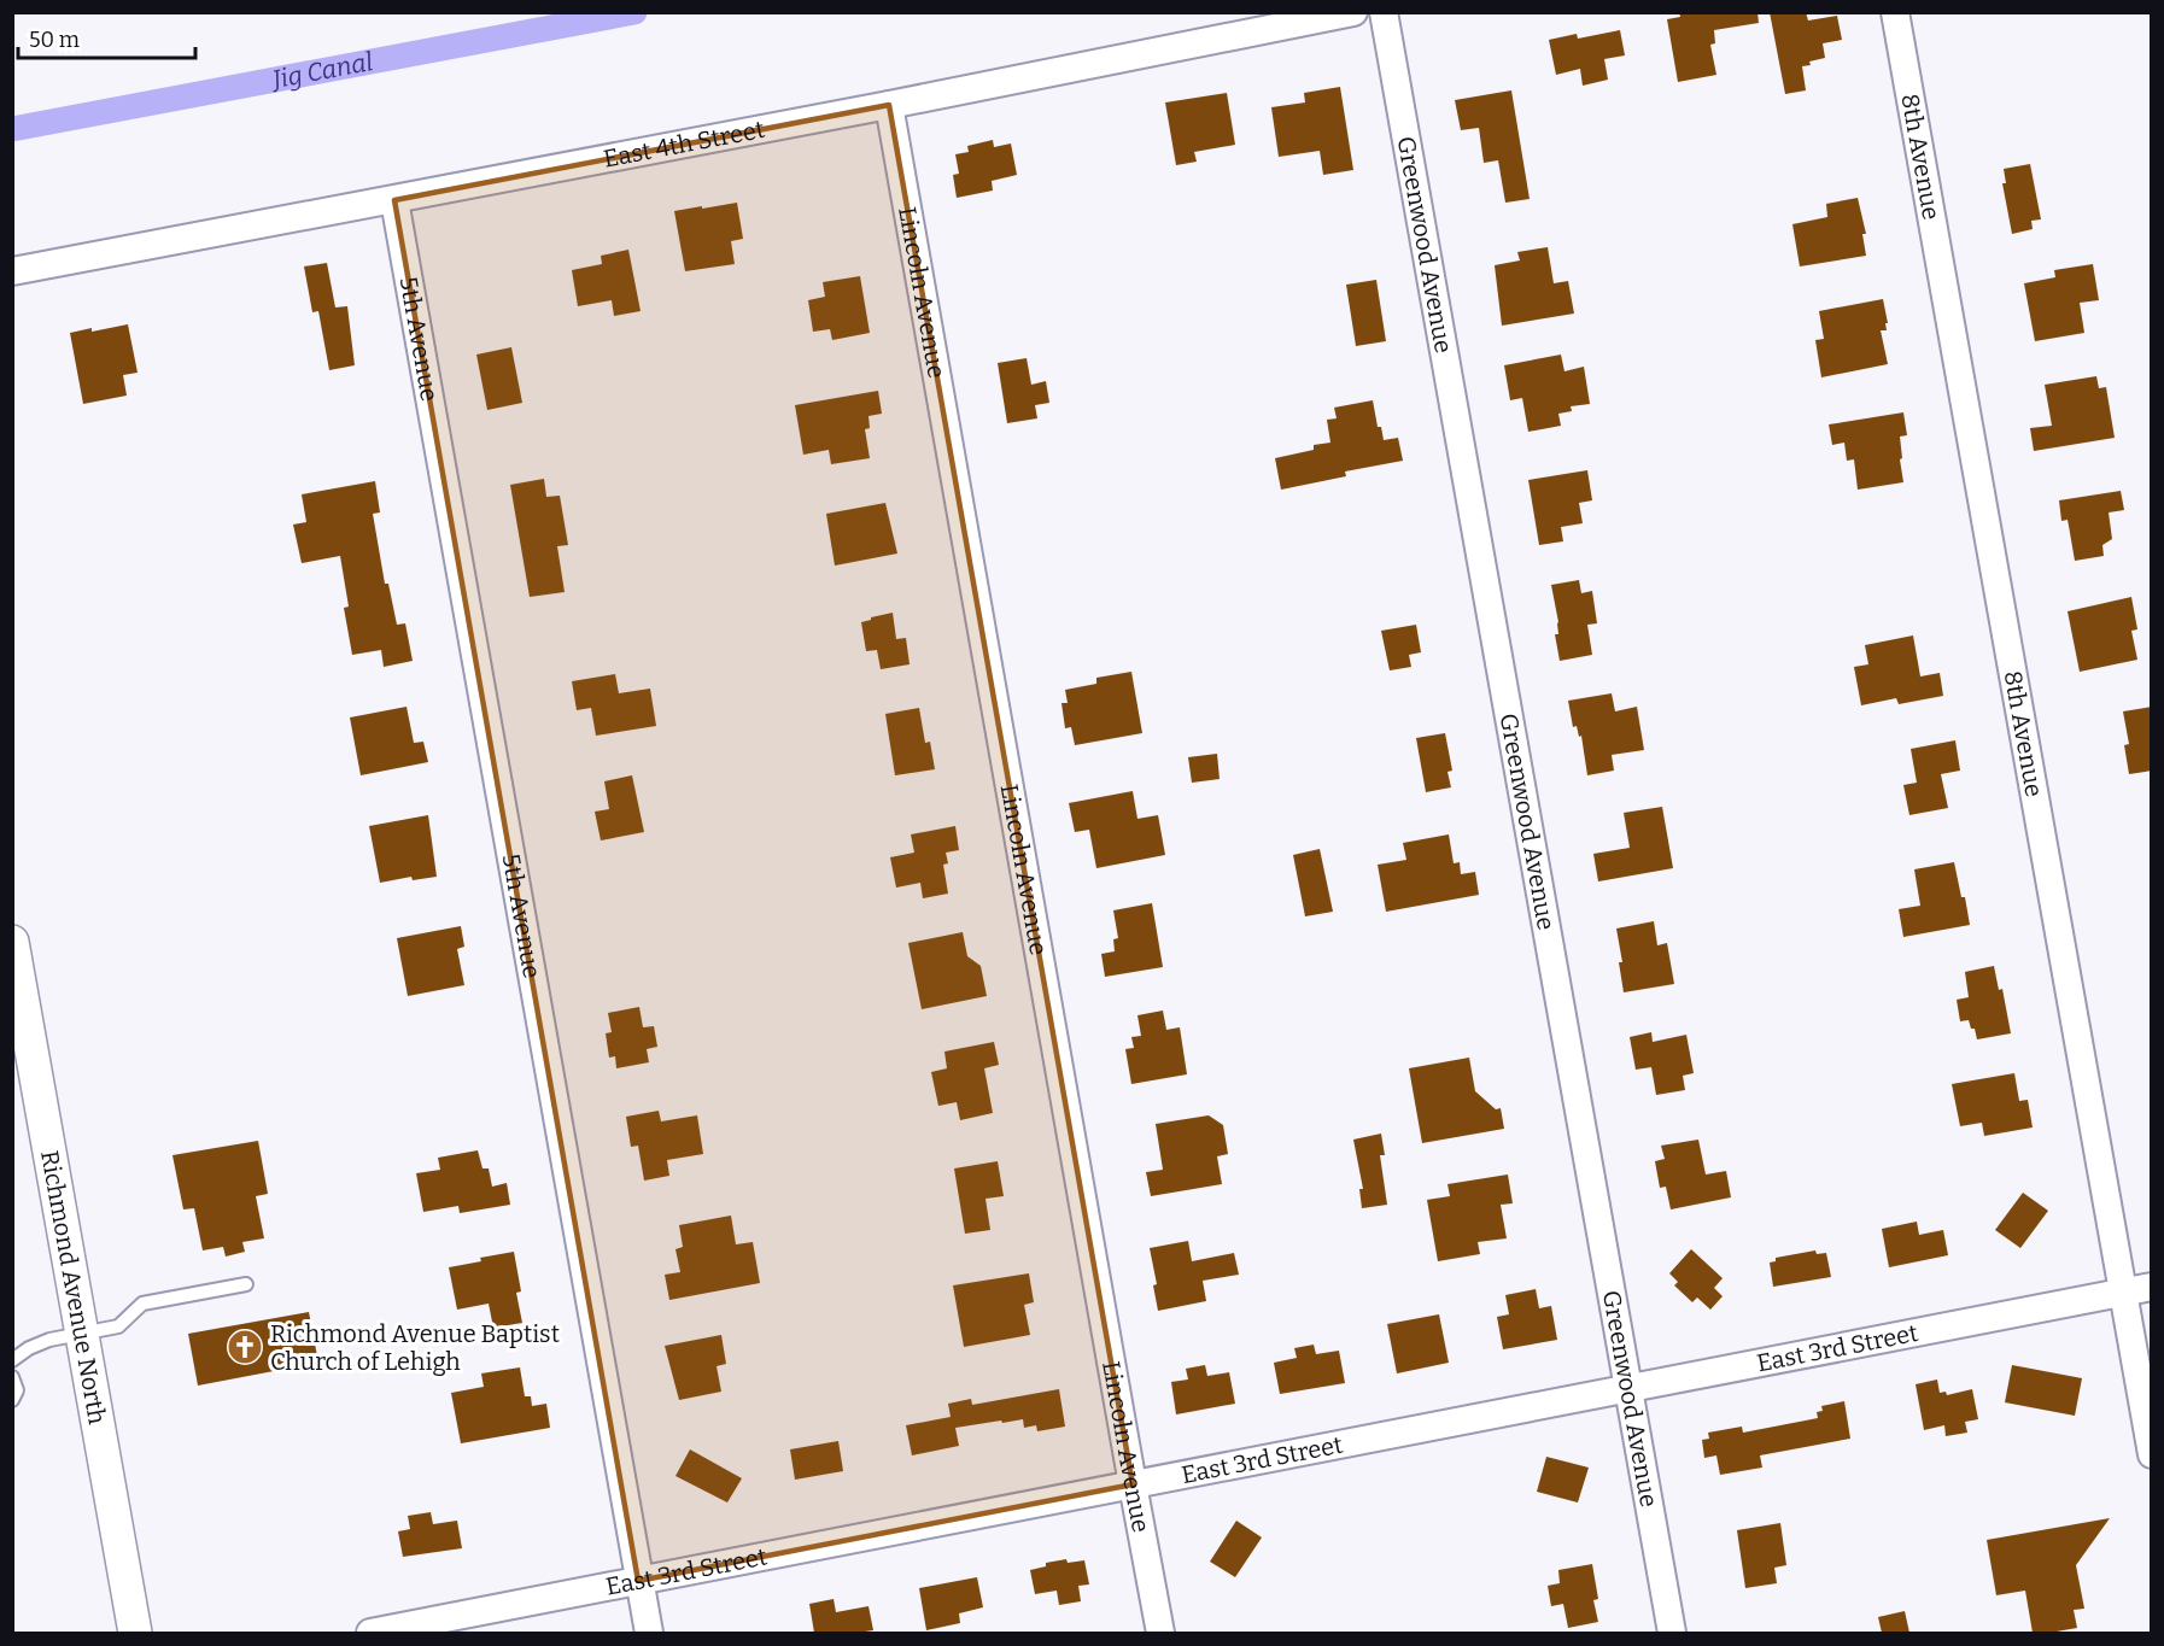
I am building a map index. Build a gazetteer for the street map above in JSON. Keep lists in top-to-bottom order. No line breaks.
{"streets":{"street":["East 4th Street","8th Avenue","Greenwood Avenue","Lincoln Avenue","5th Avenue","Richmond Avenue North","East 3rd Street"]},"crossings":[["East 4th Street","Lincoln Avenue"],["East 4th Street","5th Avenue"],["8th Avenue","East 3rd Street"],["Greenwood Avenue","East 3rd Street"],["Lincoln Avenue","East 3rd Street"],["5th Avenue","East 3rd Street"]],"water":["Jig Canal"],"places":{"church":["Richmond Avenue Baptist Church of Lehigh"]},"scale_bar":"50 m"}
